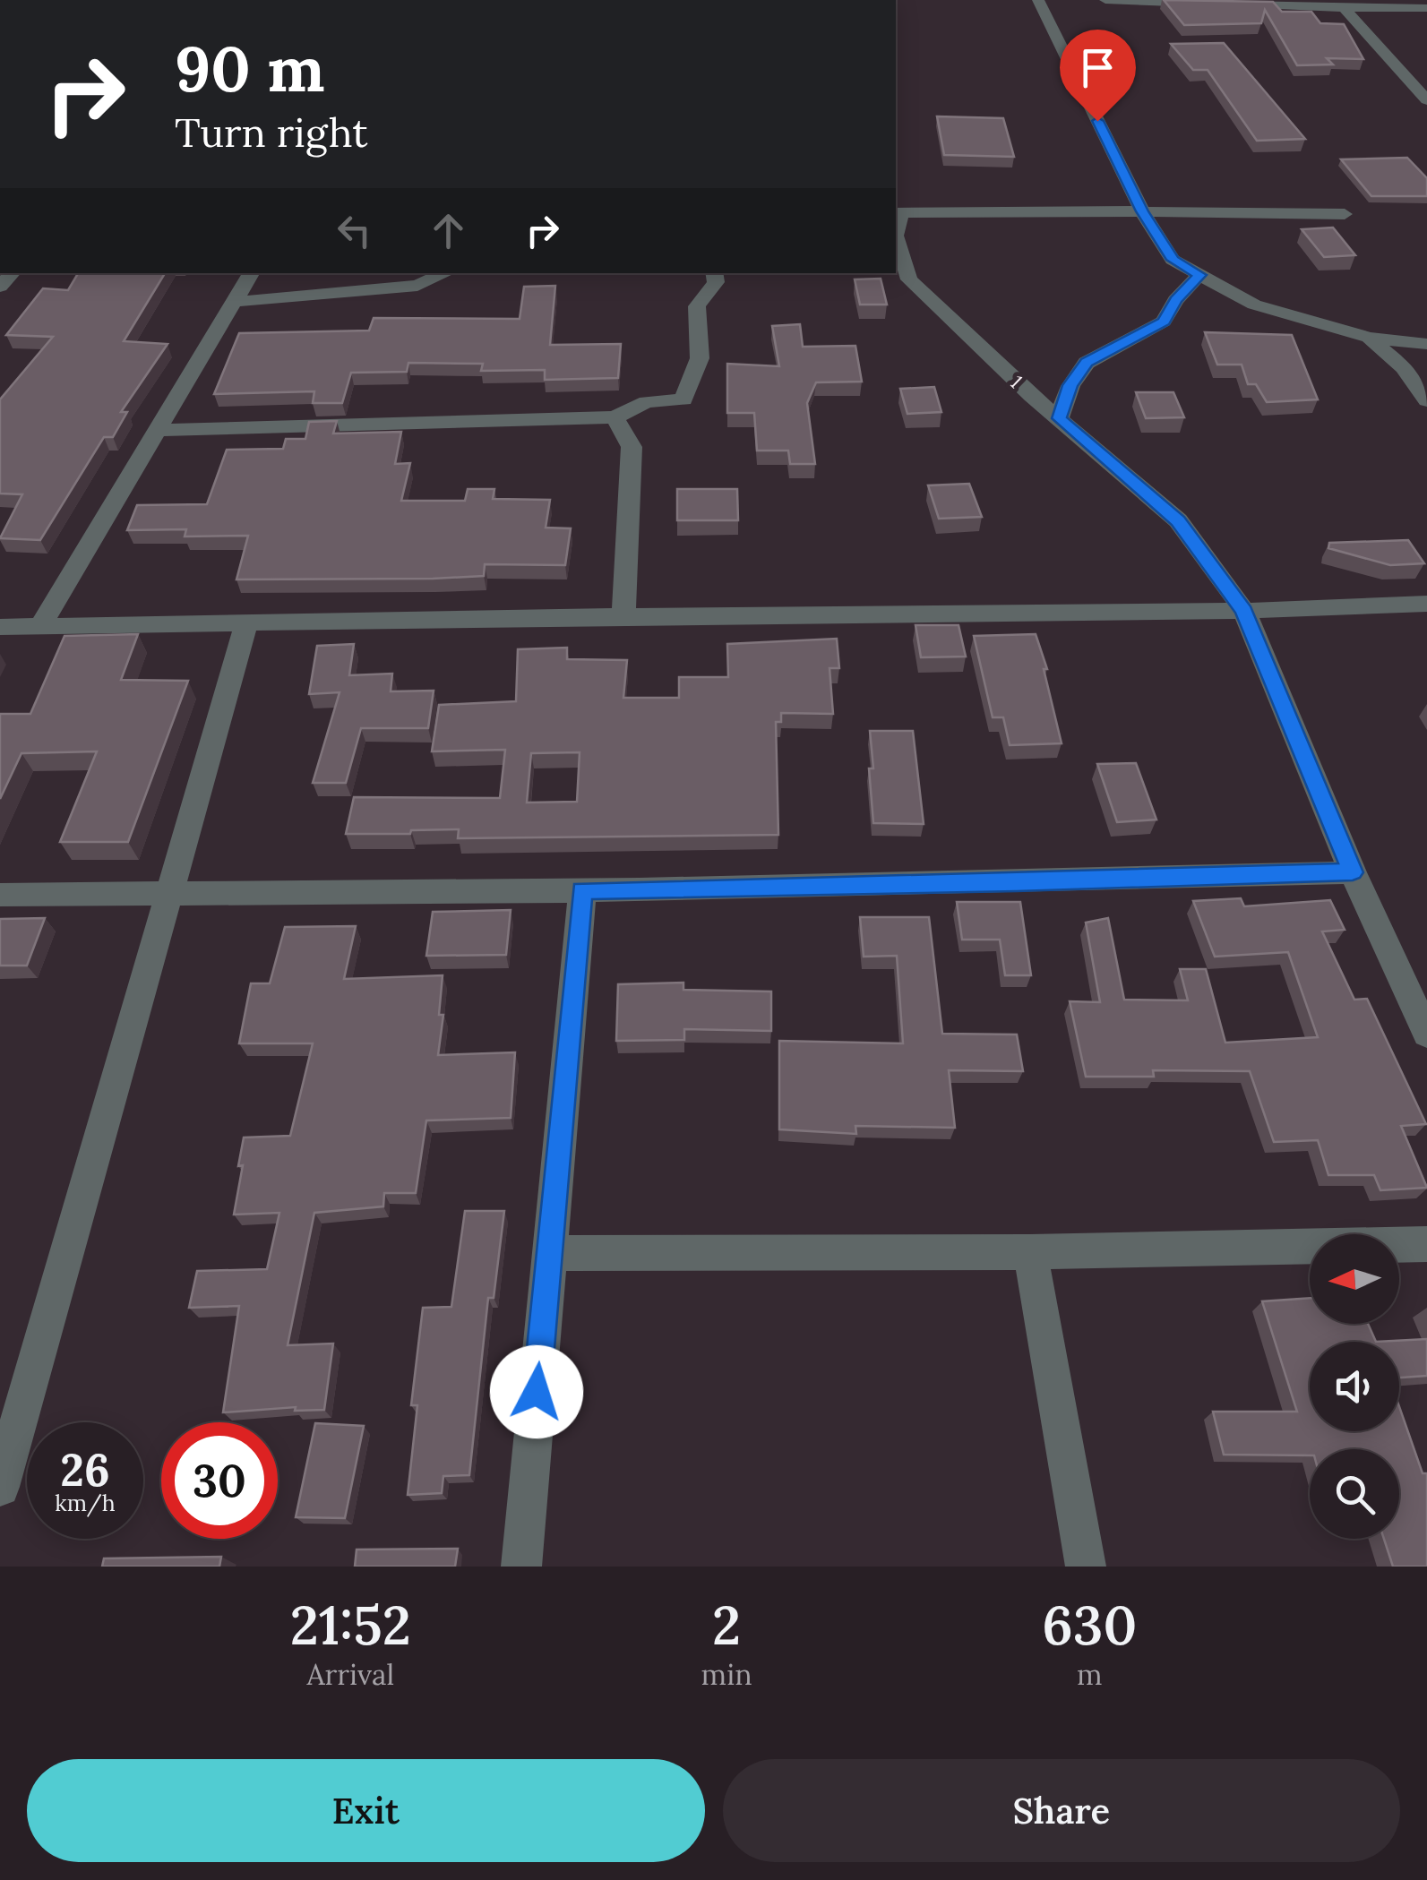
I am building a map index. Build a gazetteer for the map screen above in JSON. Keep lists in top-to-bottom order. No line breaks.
{"streets":{"street":["1"]},"north":"left","page":{"turn":["90 m","Turn right"],"speed":"26 km/h","limit":"30","eta":["21:52","Arrival","2","min","630","m"],"buttons":["Exit","Share"]}}
